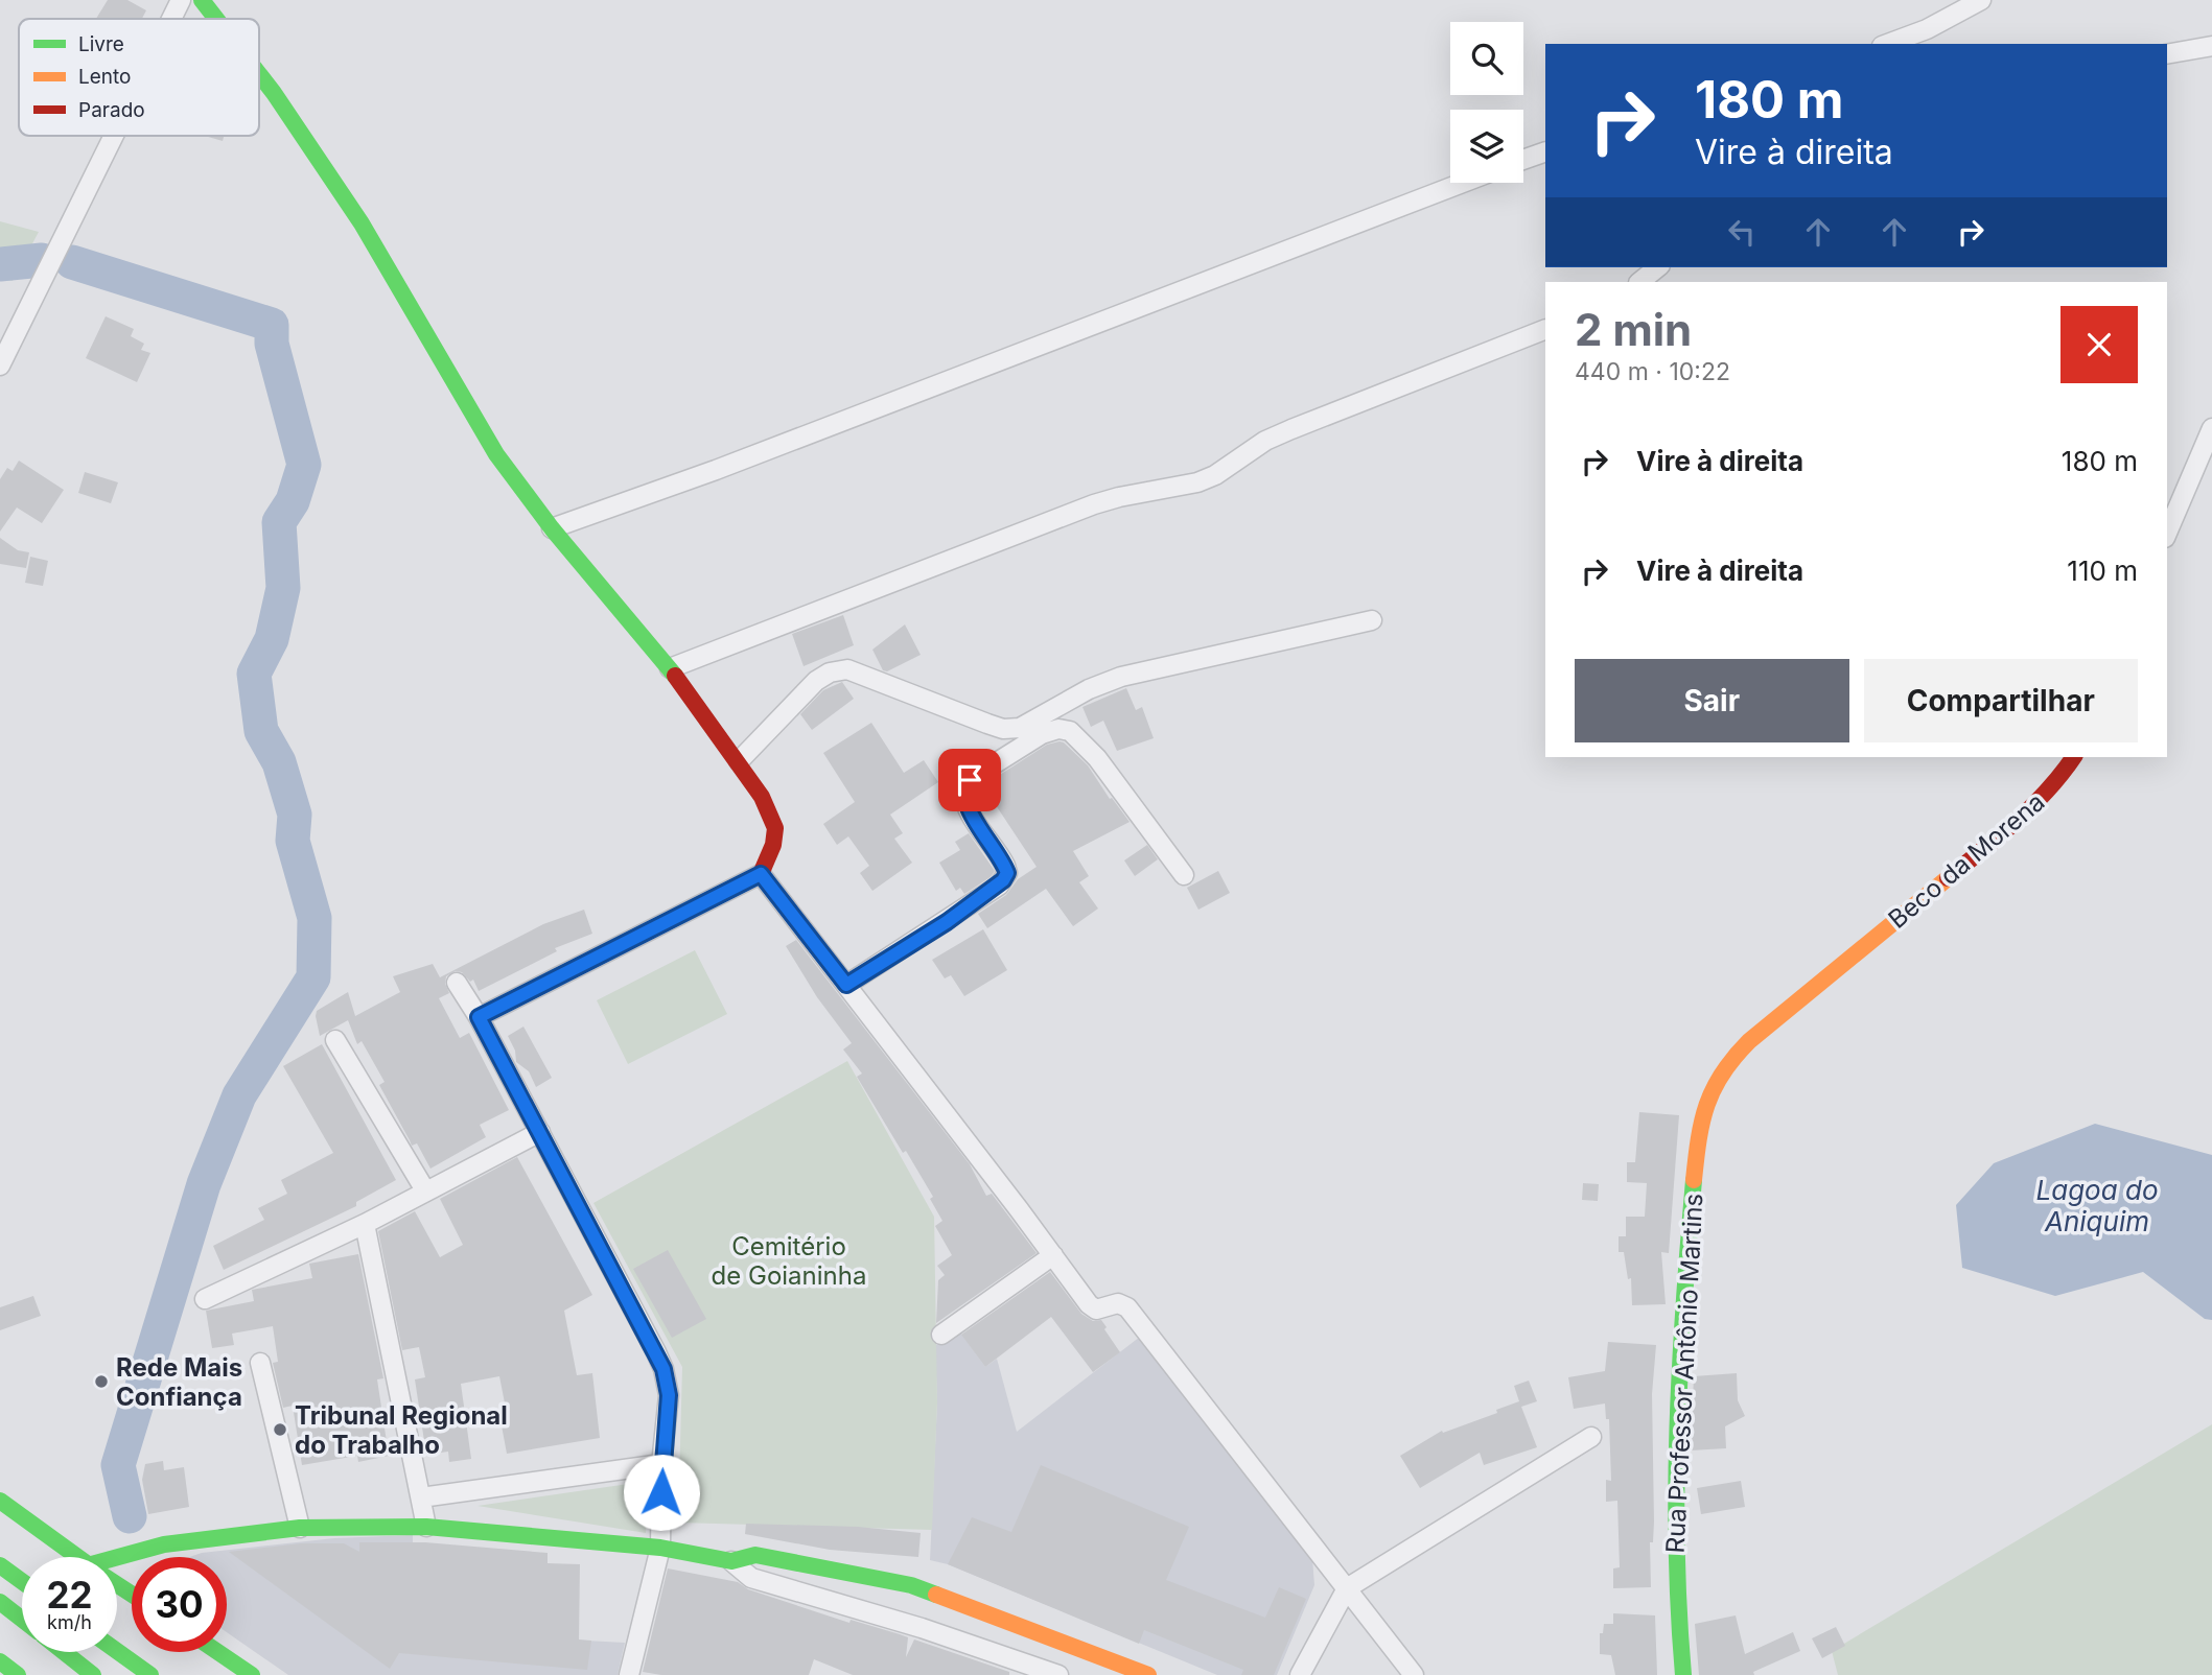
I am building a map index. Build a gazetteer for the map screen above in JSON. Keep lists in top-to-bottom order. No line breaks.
{"streets":{"main road":["Beco da Morena","Rua Professor Antônio Martins"]},"crossings":[["Beco da Morena","Rua Professor Antônio Martins"]],"water":["Lagoa do Aniquim"],"parks":["Cemitério de Goianinha"],"places":["Rede Mais Confiança","Tribunal Regional do Trabalho"],"legend":["Livre","Lento","Parado"],"page":{"turn":["180 m","Vire à direita"],"heading":["2 min","440 m · 10:22"],"list":[{"name":"Vire à direita","value":"180 m"},{"name":"Vire à direita","value":"110 m"}],"buttons":["Sair","Compartilhar"],"speed":"22 km/h","limit":"30"}}
